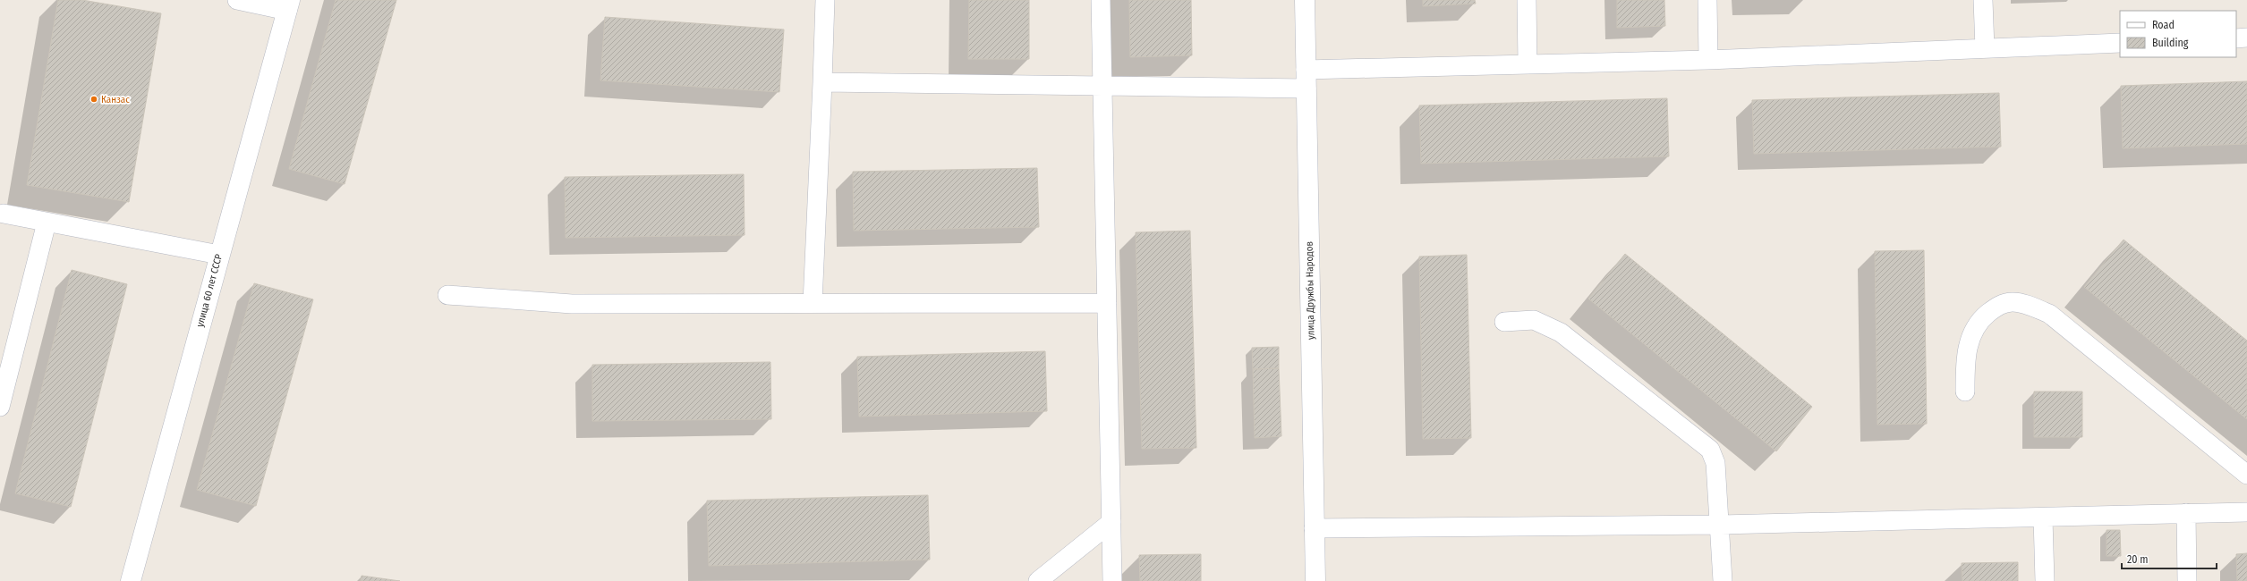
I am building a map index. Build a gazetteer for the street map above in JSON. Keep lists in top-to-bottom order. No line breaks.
{"streets":{"street":["улица 60 лет СССР","улица Дружбы Народов"]},"places":["Канзас"],"legend":["Road","Building"],"scale_bar":"20 m"}
